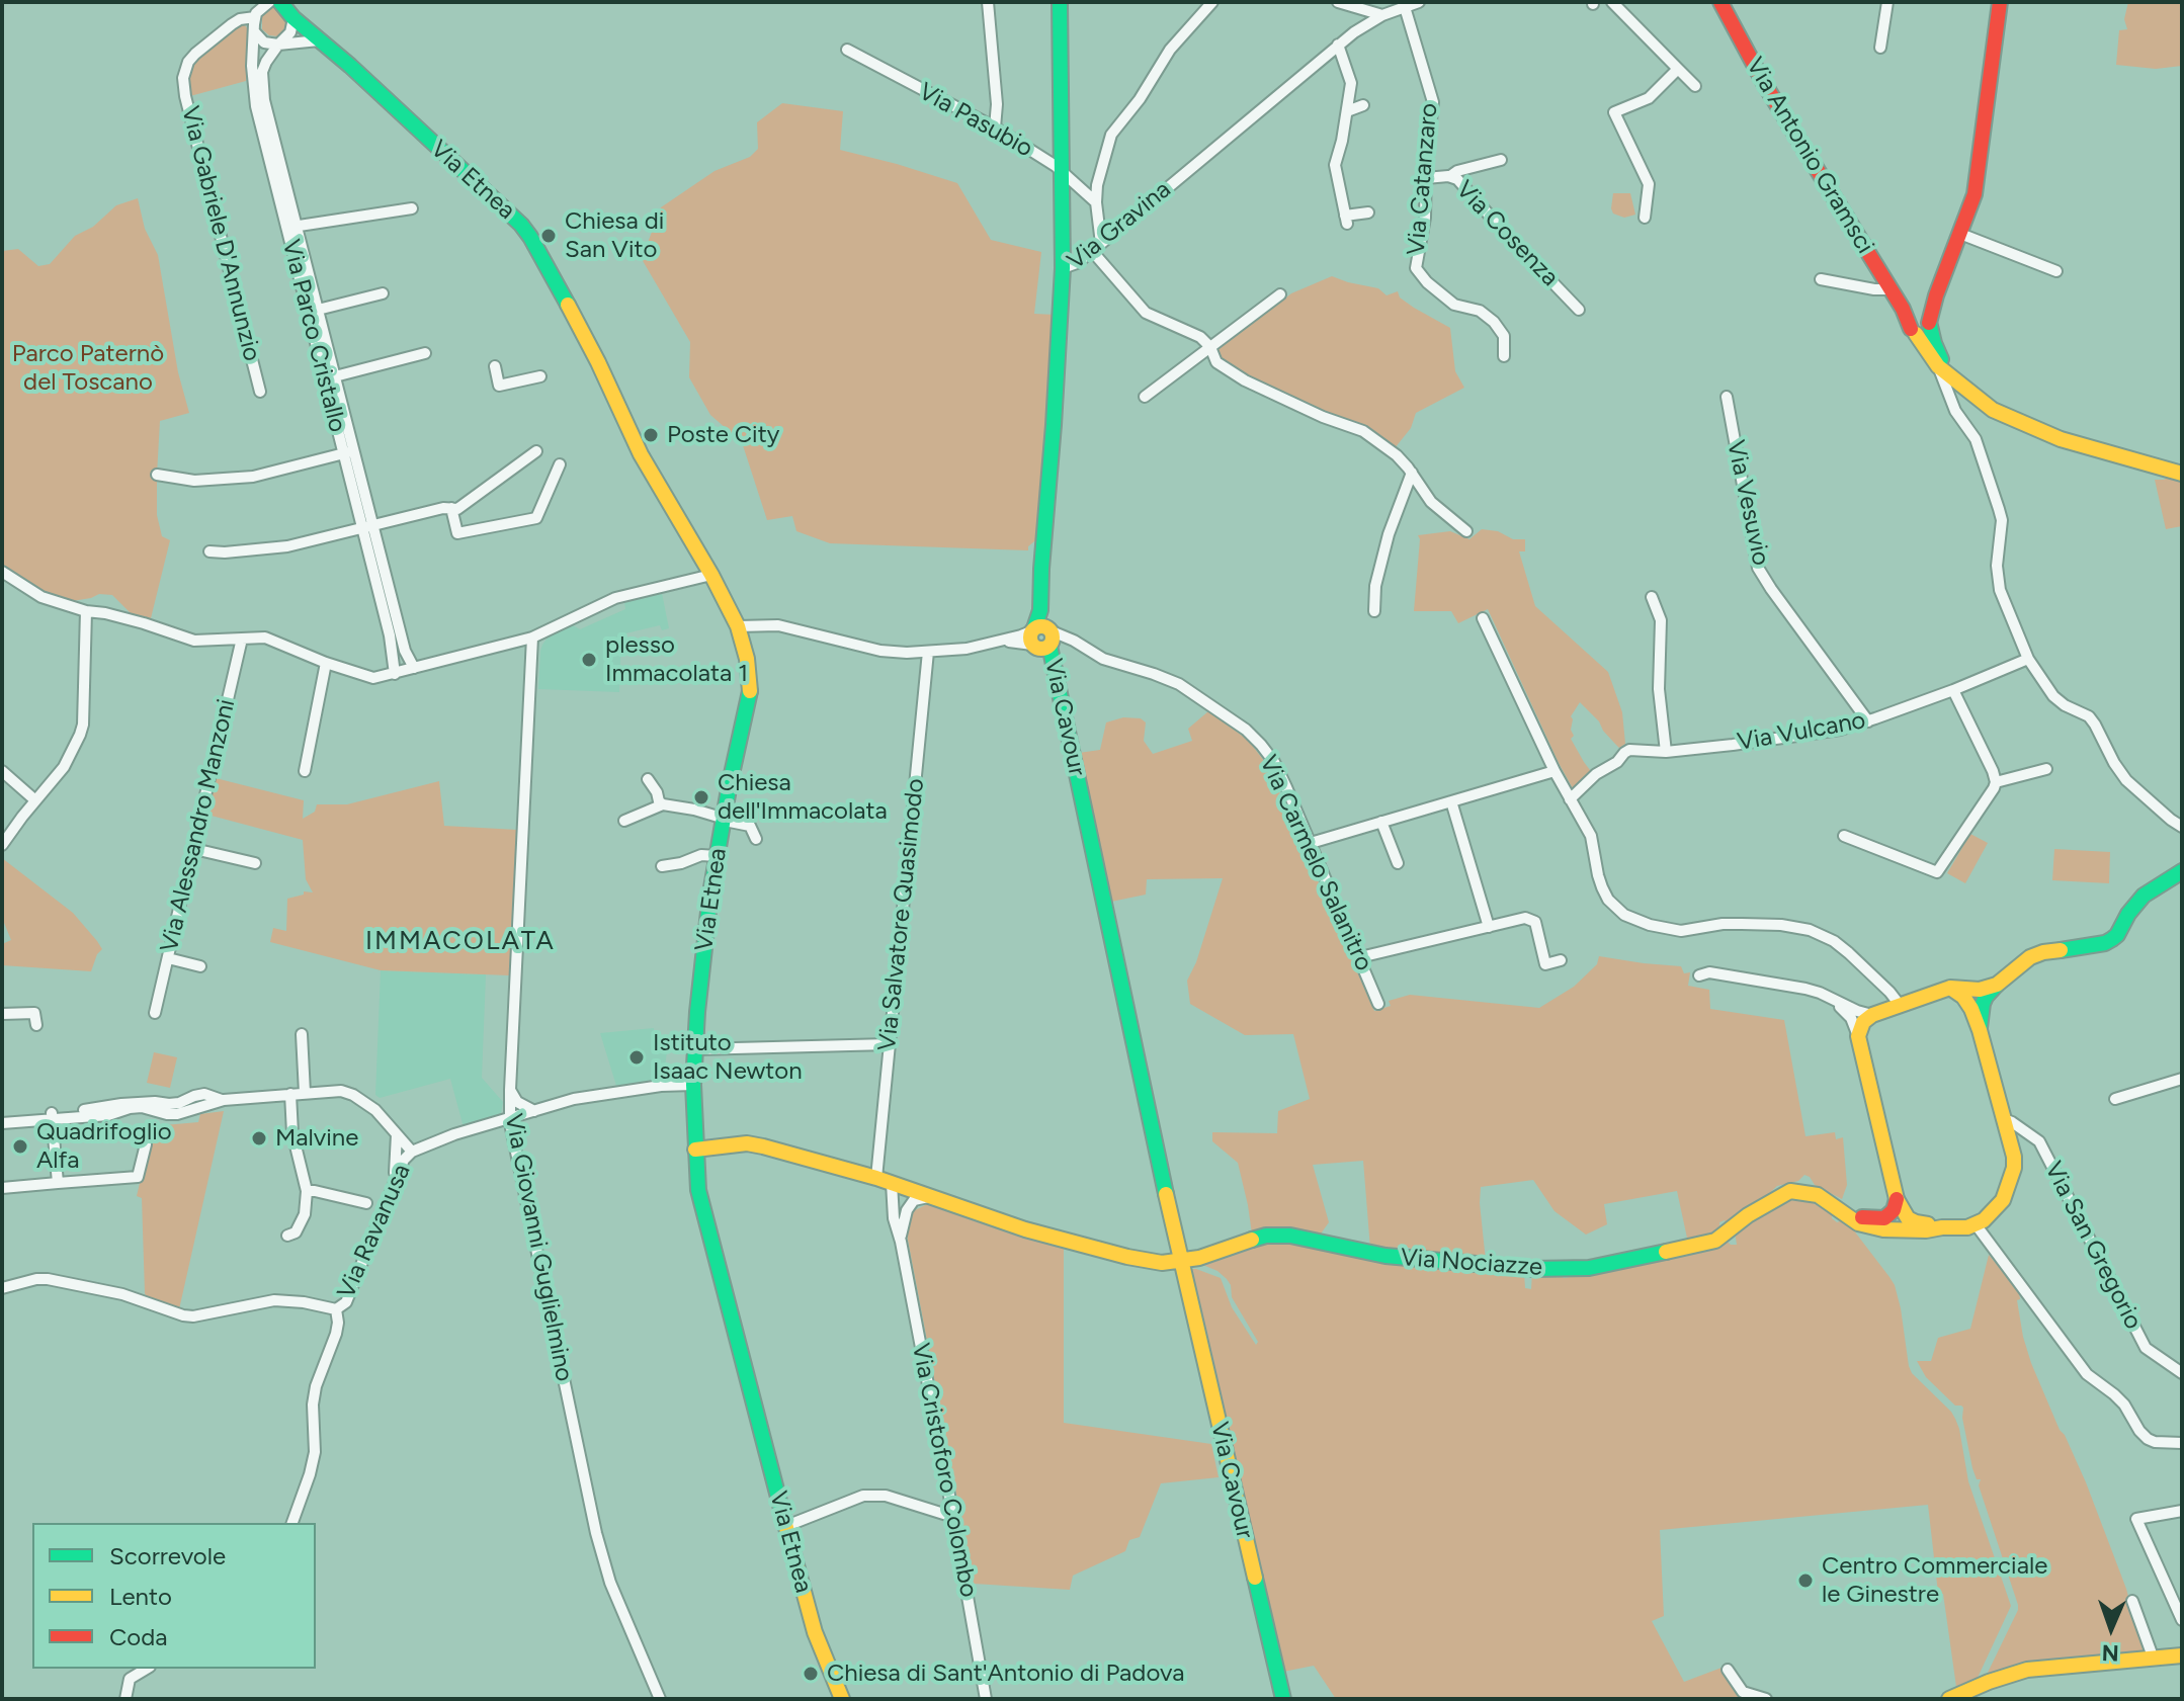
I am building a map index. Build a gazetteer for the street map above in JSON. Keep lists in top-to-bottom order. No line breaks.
{"streets":{"street":["Via Pasubio","Via Antonio Gramsci","Via Catanzaro","Via Etnea","Via Gravina","Via Gabriele D'Annunzio","Via Cosenza","Via Parco Cristallo","Via Vesuvio","Via Cavour","Via Vulcano","Via Alessandro Manzoni","Via Carmelo Salanitro","Via Salvatore Quasimodo","Via Ravanusa","Via San Gregorio","Via Giovanni Guglielmino","Via Nociazze","Via Cristoforo Colombo"]},"crossings":[["Via Catanzaro","Via Gravina"],["Via Catanzaro","Via Cosenza"],["Via Etnea","Via Parco Cristallo"],["Via Etnea","Via Ravanusa"],["Via Etnea","Via Nociazze"],["Via Gravina","Via Cavour"],["Via Gravina","Via Carmelo Salanitro"],["Via Gabriele D'Annunzio","Via Parco Cristallo"],["Via Vesuvio","Via Vulcano"],["Via Cavour","Via Carmelo Salanitro"],["Via Cavour","Via Nociazze"],["Via Salvatore Quasimodo","Via Nociazze"],["Via Ravanusa","Via Giovanni Guglielmino"],["Via Nociazze","Via Cristoforo Colombo"]],"districts":["IMMACOLATA"],"parks":["Parco Paternò del Toscano"],"places":["Chiesa di San Vito","Poste City","plesso Immacolata 1","Chiesa dell'Immacolata","Istituto Isaac Newton","Malvine","Quadrifoglio Alfa","Centro Commerciale le Ginestre","Chiesa di Sant'Antonio di Padova"],"legend":["Scorrevole","Lento","Coda"],"north":"bottom"}
